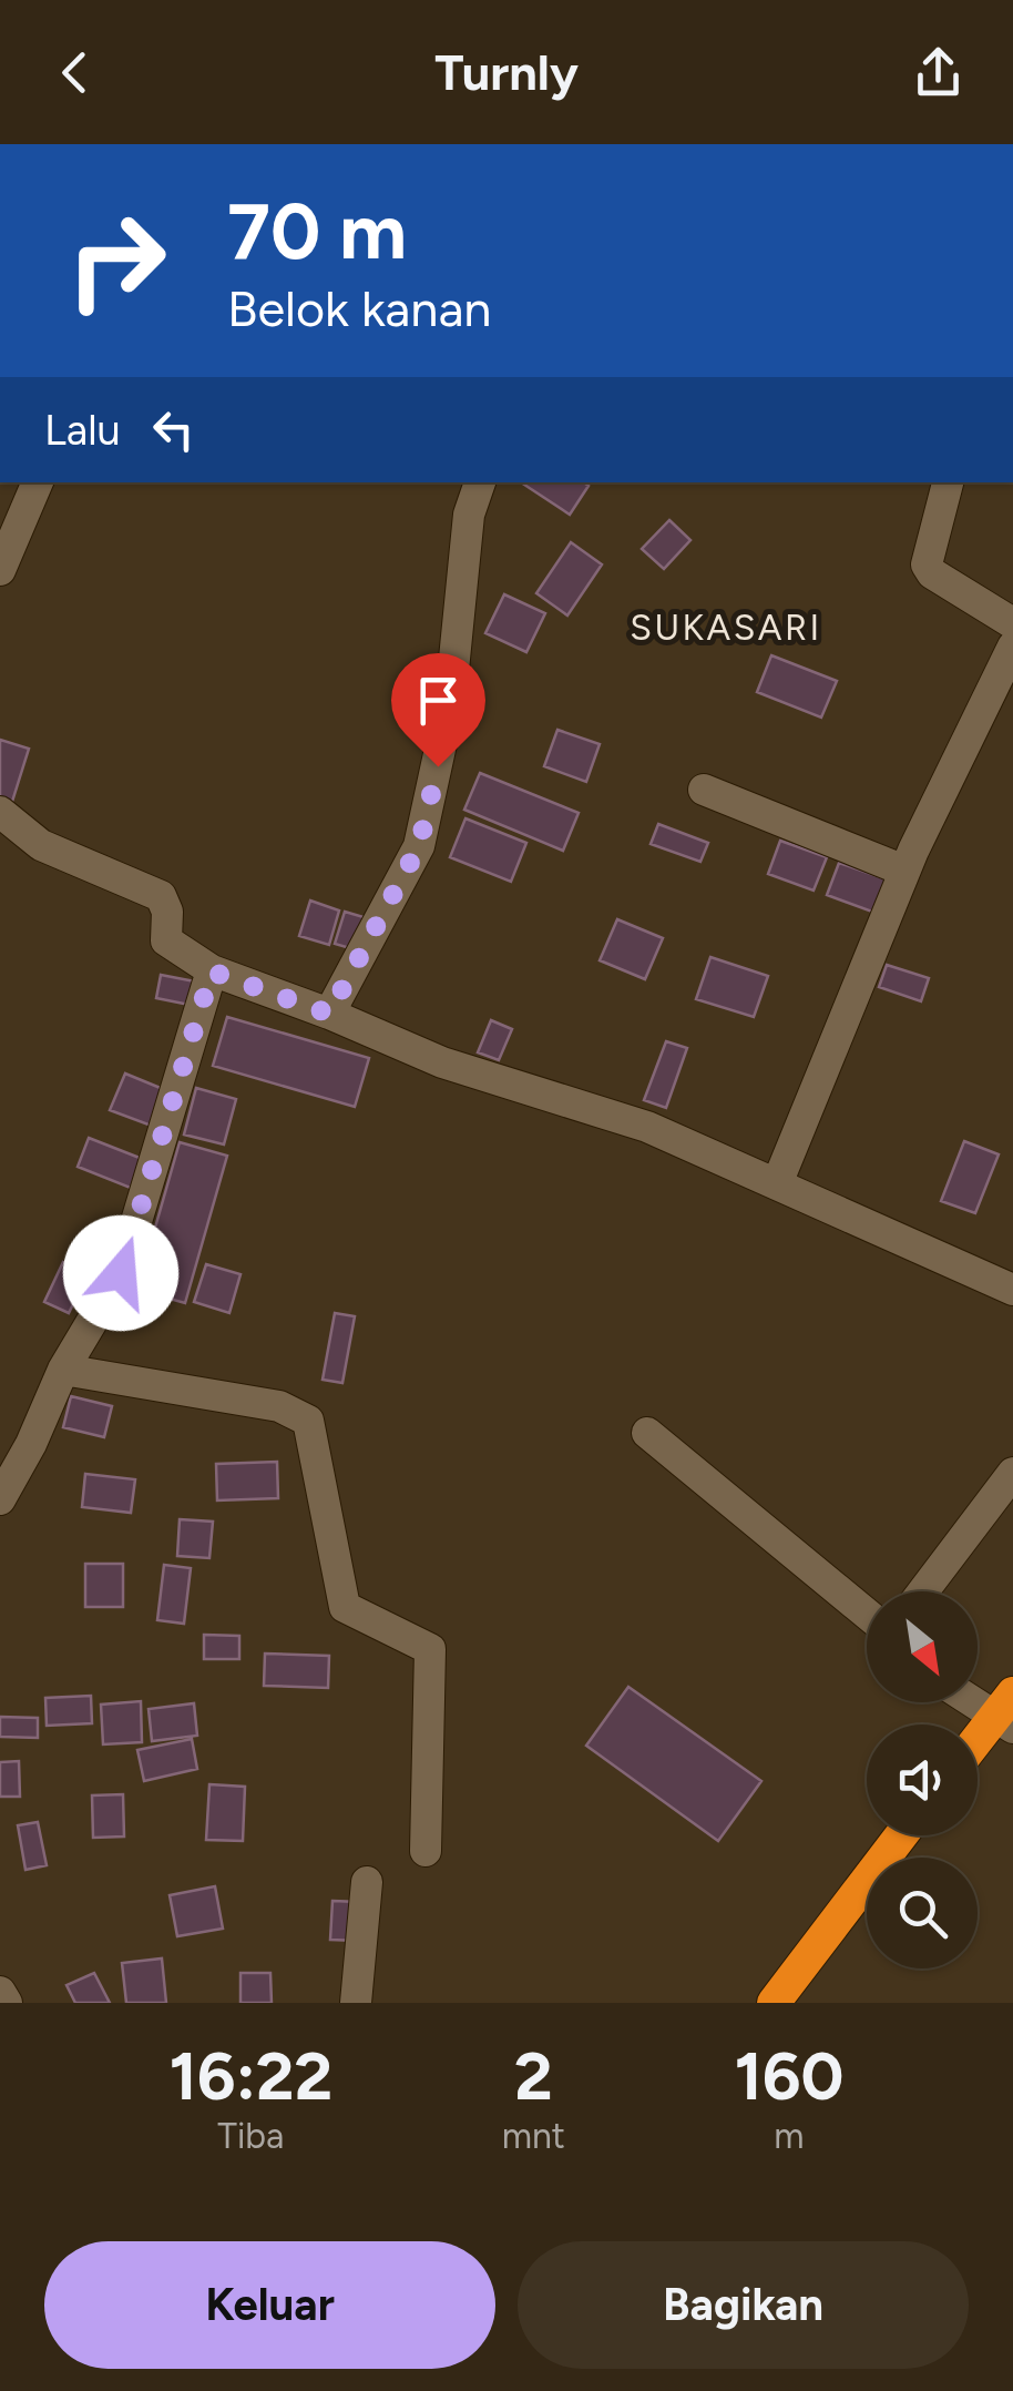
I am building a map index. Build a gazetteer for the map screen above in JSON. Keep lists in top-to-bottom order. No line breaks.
{"districts":["SUKASARI"],"north":"bottom right","page":{"header":"Turnly","turn":["70 m","Belok kanan"],"then":"Lalu","eta":["16:22","Tiba","2","mnt","160","m"],"buttons":["Keluar","Bagikan"]}}
